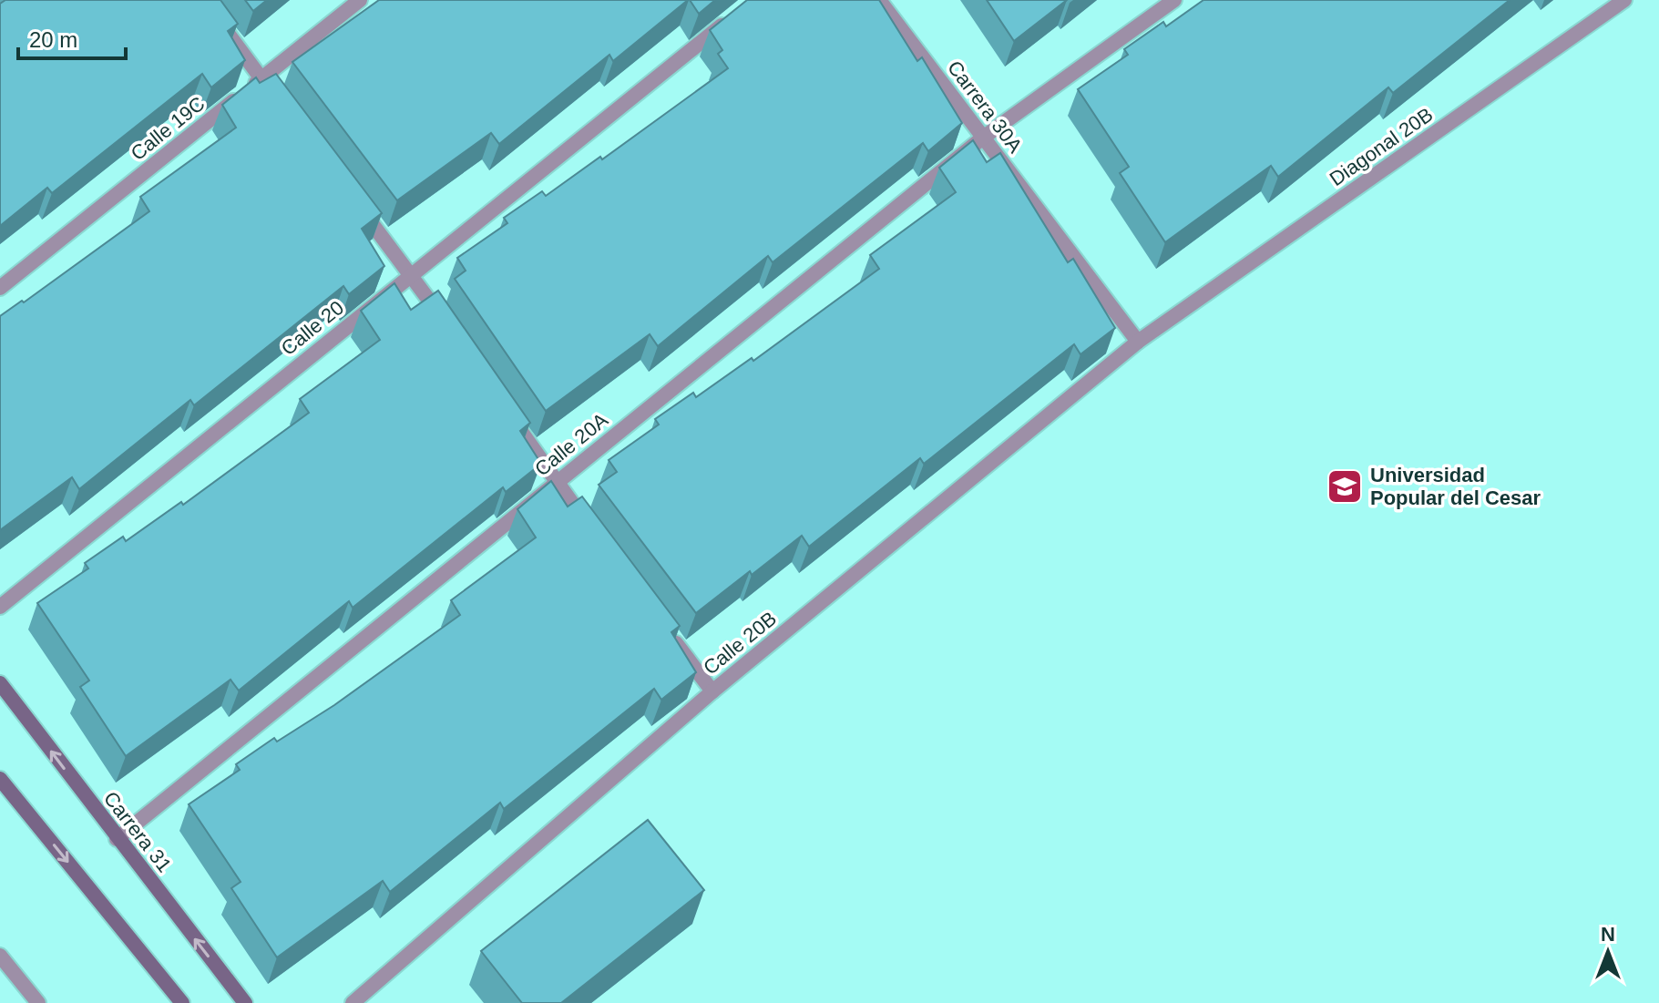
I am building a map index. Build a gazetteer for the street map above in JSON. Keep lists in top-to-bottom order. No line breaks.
{"streets":{"main road":["Carrera 31"],"street":["Carrera 30A","Calle 19C","Diagonal 20B","Calle 20","Calle 20A","Calle 20B"]},"crossings":[["Carrera 30A","Calle 20A"],["Carrera 30A","Calle 20B"],["Diagonal 20B","Calle 20B"],["Calle 20A","Carrera 31"]],"places":{"school or university":["Universidad Popular del Cesar"]},"scale_bar":"20 m","north":"top"}
